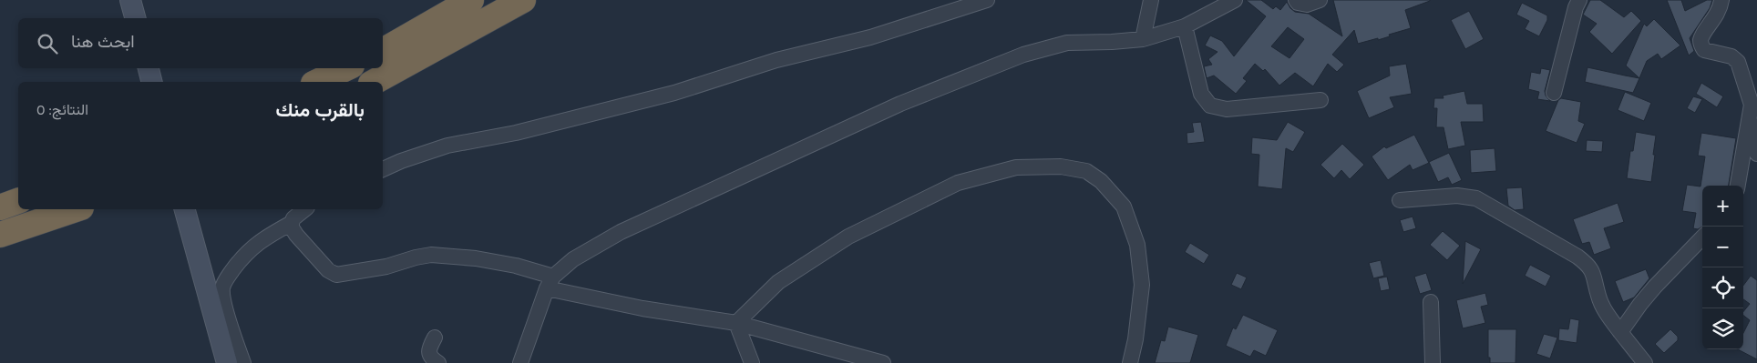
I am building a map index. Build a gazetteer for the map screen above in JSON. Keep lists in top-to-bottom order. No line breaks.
{"page":{"search":"ابحث هنا","heading":["بالقرب منك","النتائج: 0"],"map_buttons":["+","−"]}}
